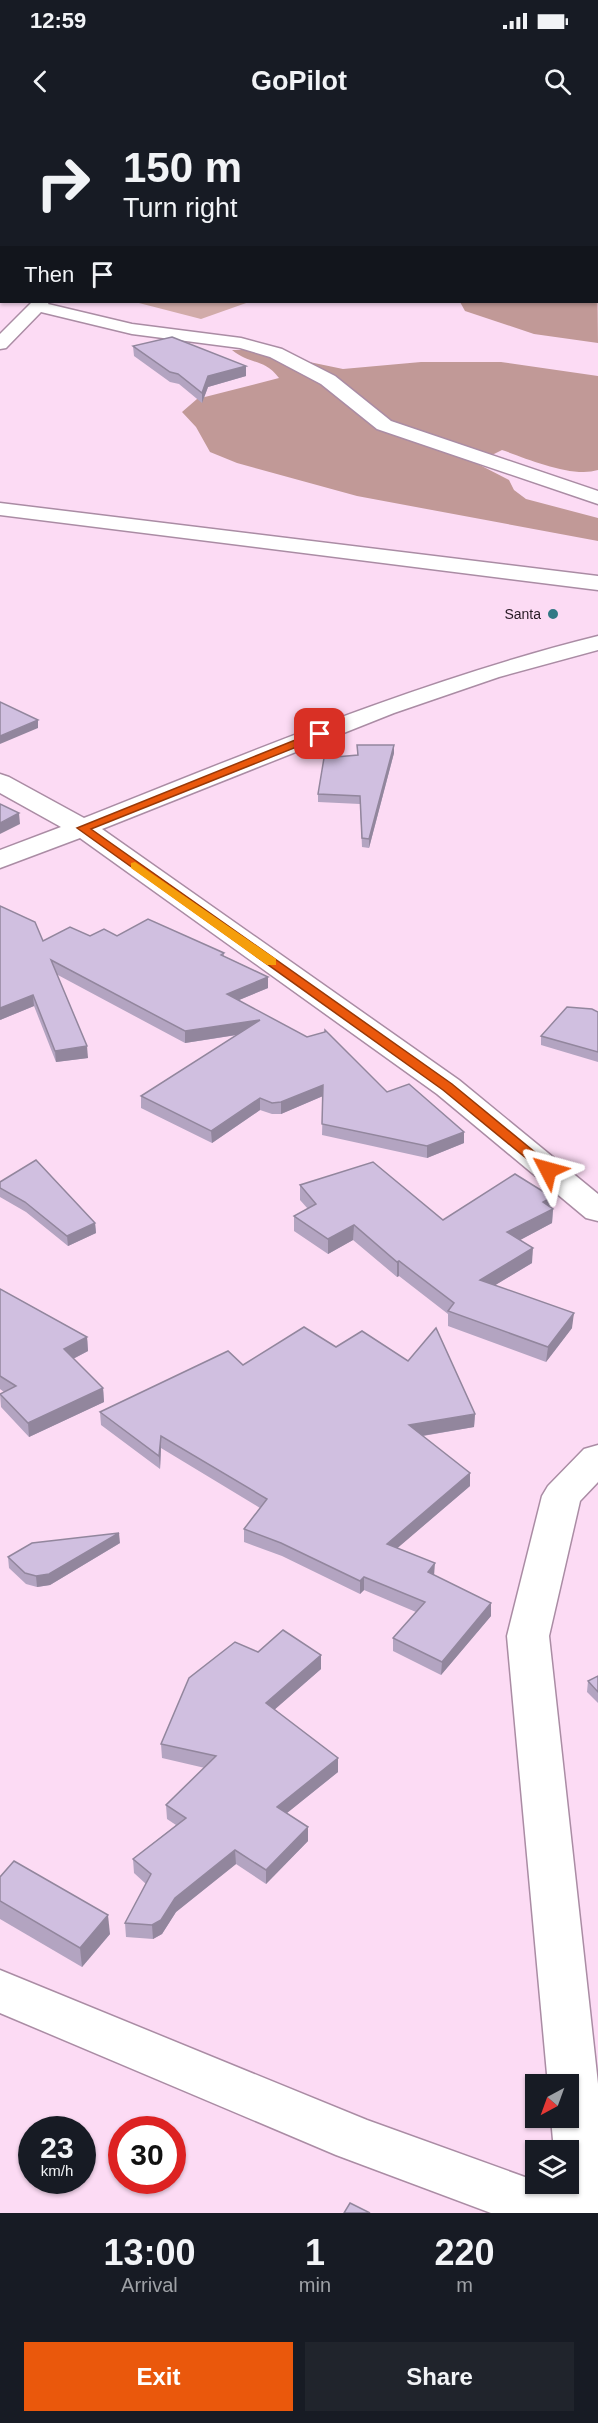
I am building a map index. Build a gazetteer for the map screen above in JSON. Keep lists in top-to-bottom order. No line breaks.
{"places":["Santa"],"north":"bottom left","page":{"status":"12:59","header":"GoPilot","turn":["150 m","Turn right"],"then":"Then","speed":"23 km/h","limit":"30","eta":["13:00","Arrival","1","min","220","m"],"buttons":["Exit","Share"]}}
